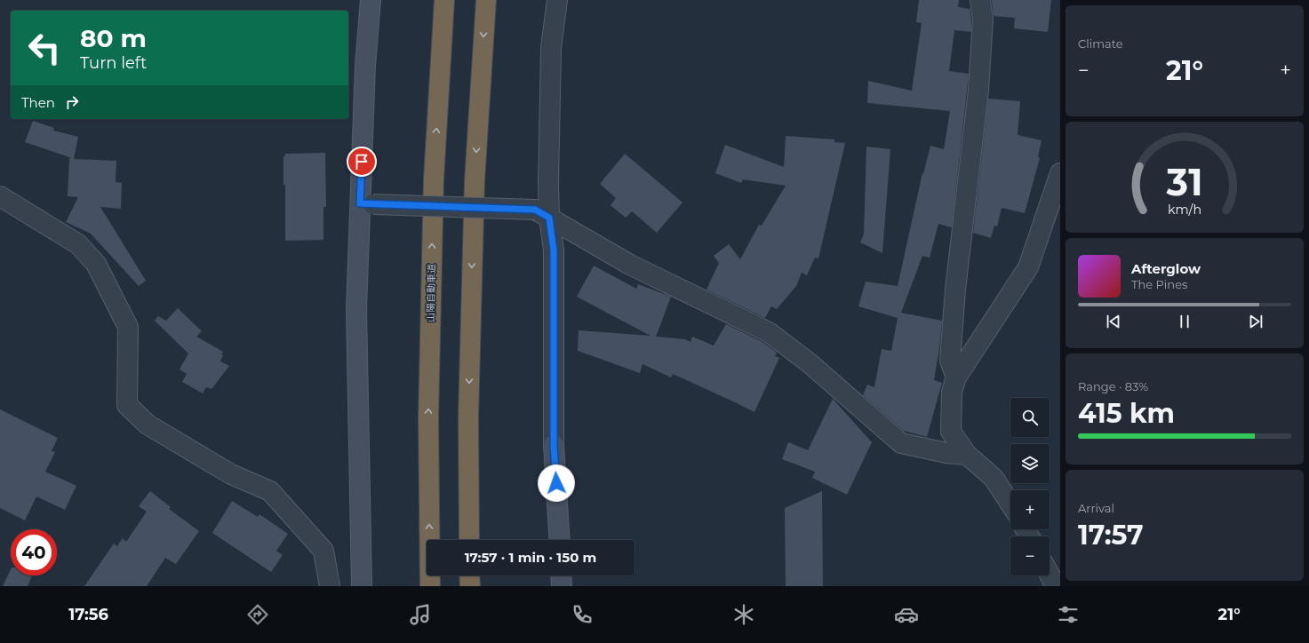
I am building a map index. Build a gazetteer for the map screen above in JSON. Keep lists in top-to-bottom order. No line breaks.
{"streets":{"highway":["山陽自動車道"]},"page":{"tile":["Climate",["Range · 83%","415 km"],["Arrival","17:57"]],"turn":["80 m","Turn left"],"heat":["−","21°","+"],"then":"Then","song":["Afterglow","The Pines"],"map_buttons":["+","−"],"limit":"40","trip":"17:57 · 1 min · 150 m","tabs":["17:56","21°"],"gauge":["31","km/h"]}}
